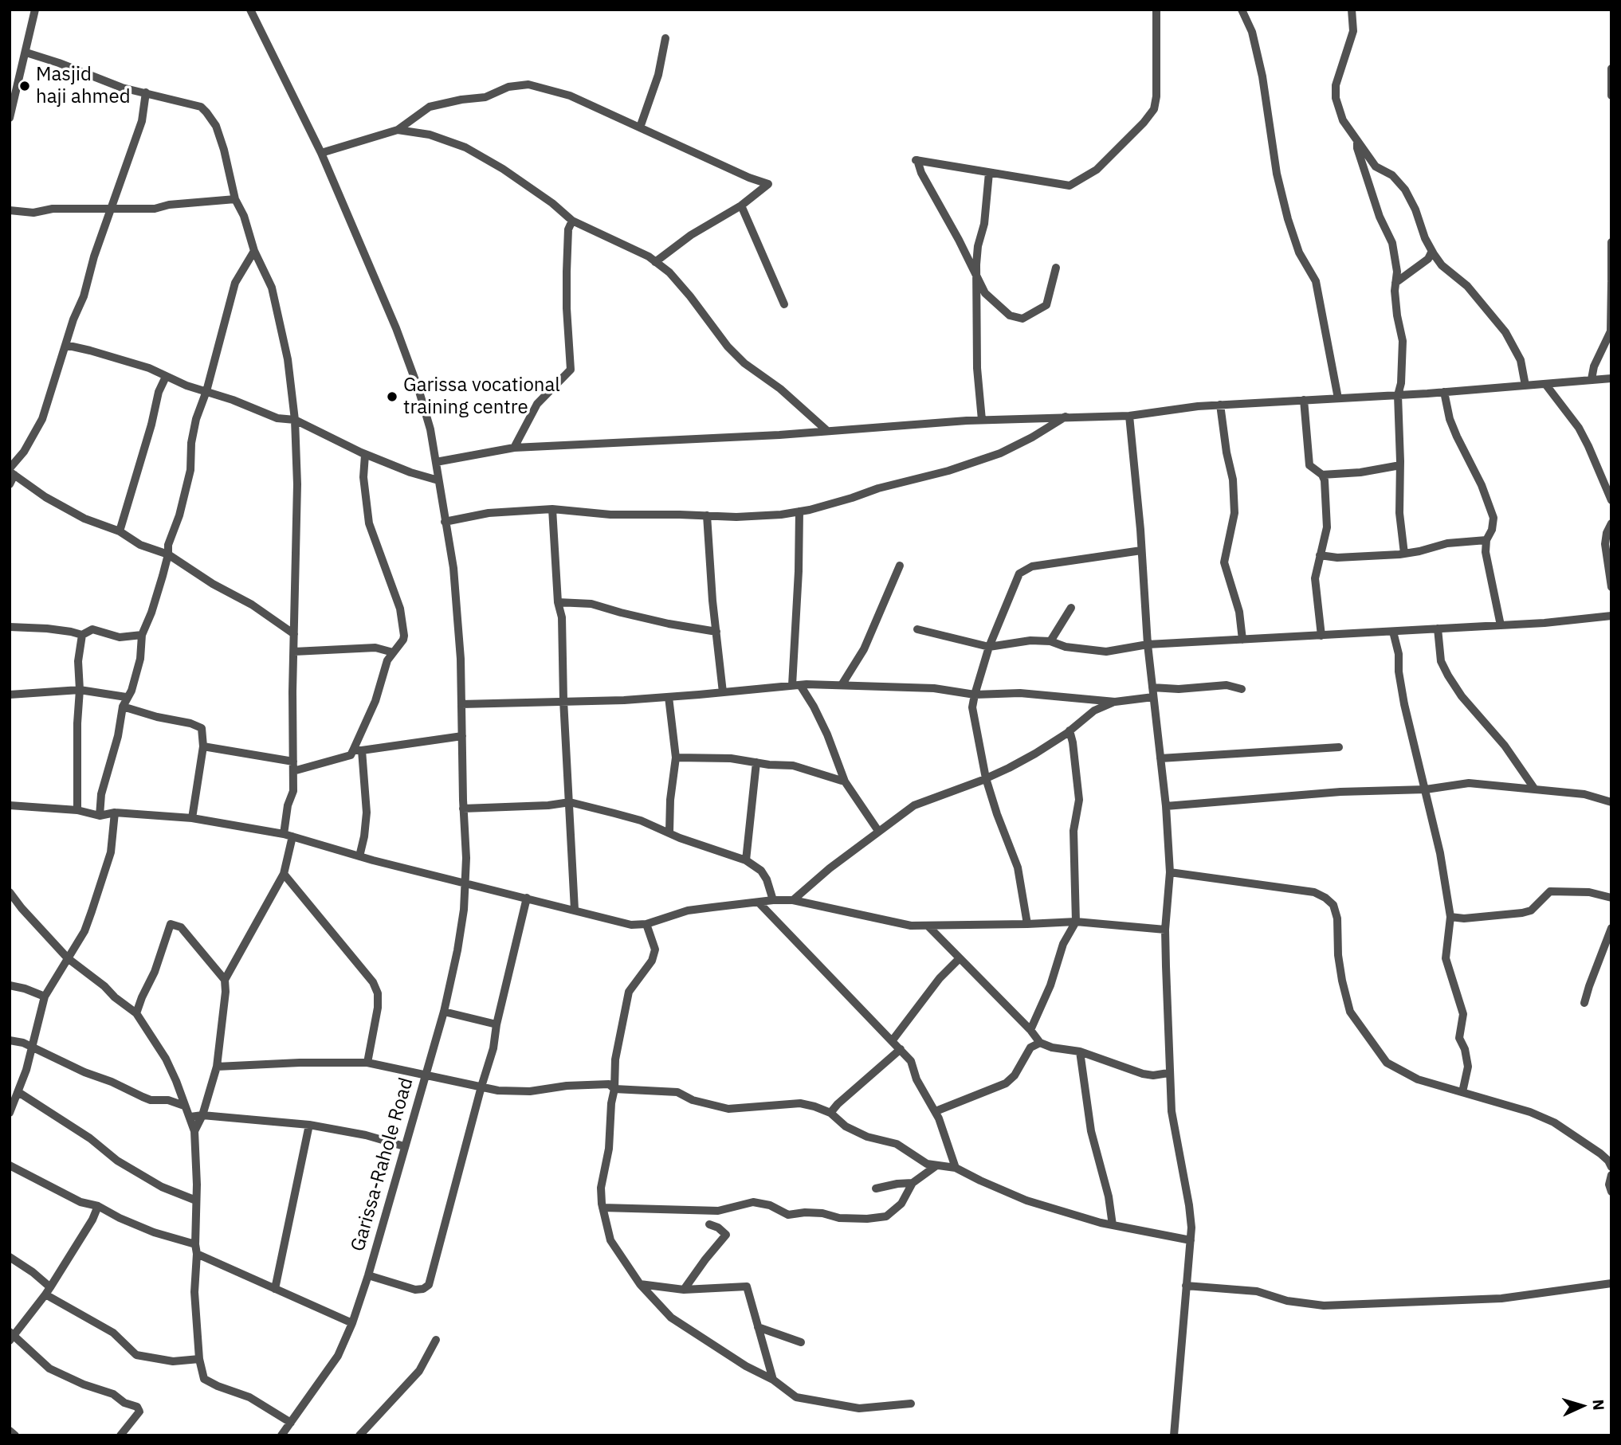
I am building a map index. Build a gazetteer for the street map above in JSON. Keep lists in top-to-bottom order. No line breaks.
{"streets":{"street":["Garissa-Rahole Road"]},"places":["Masjid haji ahmed","Garissa vocational training centre"],"north":"right"}
